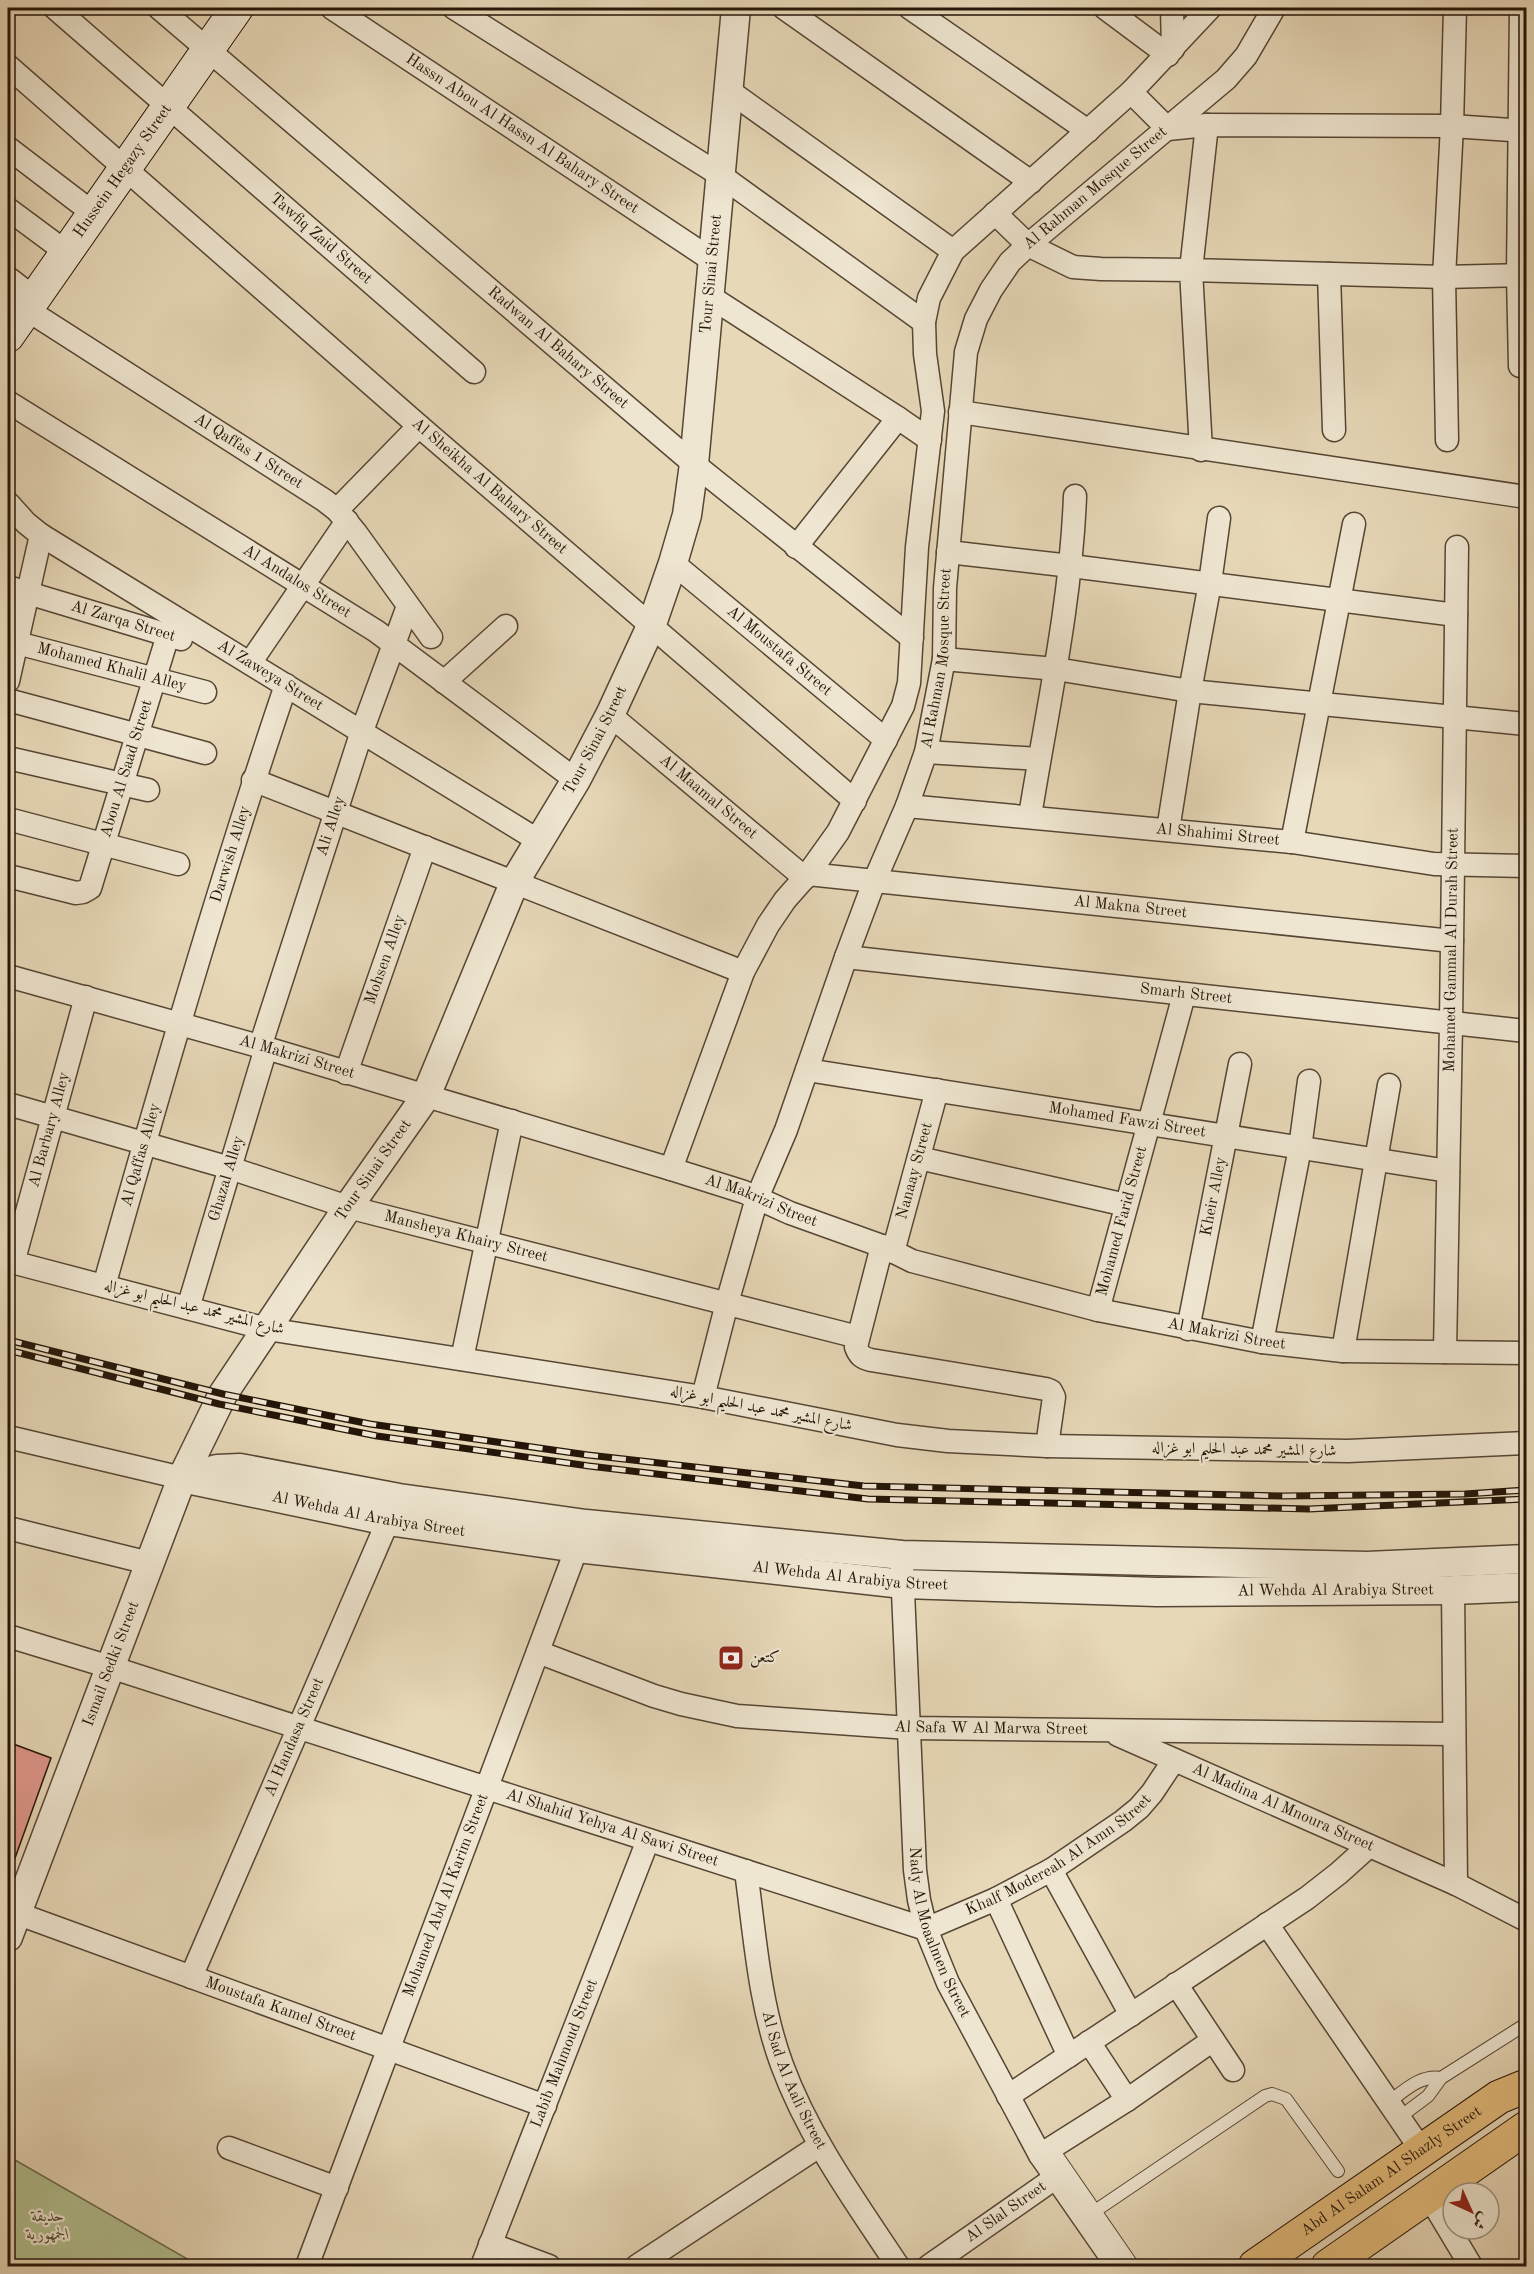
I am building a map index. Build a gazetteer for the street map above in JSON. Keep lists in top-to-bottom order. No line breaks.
{"streets":{"main road":["Hussein Hegazy Street","Abd Al Salam Al Shazly Street"],"street":["Hassn Abou Al Hassn Al Bahary Street","Al Rahman Mosque Street","Tawfiq Zaid Street","Tour Sinai Street","Radwan Al Bahary Street","Al Qaffas 1 Street","Al Sheikha Al Bahary Street","Al Andalos Street","Al Zarqa Street","Al Moustafa Street","Mohamed Khalil Alley","Al Zaweya Street","Abou Al Saad Street","Al Maamal Street","Ali Alley","Al Shahimi Street","Darwish Alley","Al Makna Street","Mohamed Gammal Al Durah Street","Mohsen Alley","Smarh Street","Al Makrizi Street","Mohamed Fawzi Street","Al Barbary Alley","Al Qaffas Alley","Nanaay Street","Ghazal Alley","Kheir Alley","Mohamed Farid Street","Mansheya Khairy Street","شارع المشير محمد عبد الحليم ابو غزاله","Al Wehda Al Arabiya Street","Ismail Sedki Street","Al Safa W Al Marwa Street","Al Handasa Street","Al Madina Al Mnoura Street","Al Shahid Yehya Al Sawi Street","Khalf Modereah Al Amn Street","Mohamed Abd Al Karim Street","Nady Al Moaalmen Street","Moustafa Kamel Street","Labib Mahmoud Street","Al Sad Al Aali Street","Al Slal Street"]},"crossings":[["Hassn Abou Al Hassn Al Bahary Street","Tour Sinai Street"],["Hussein Hegazy Street","Tawfiq Zaid Street"],["Hussein Hegazy Street","Radwan Al Bahary Street"],["Hussein Hegazy Street","Al Qaffas 1 Street"],["Hussein Hegazy Street","Al Sheikha Al Bahary Street"],["Al Rahman Mosque Street","Radwan Al Bahary Street"],["Al Rahman Mosque Street","Al Sheikha Al Bahary Street"],["Al Rahman Mosque Street","Al Moustafa Street"],["Al Rahman Mosque Street","Al Maamal Street"],["Al Rahman Mosque Street","Al Shahimi Street"],["Al Rahman Mosque Street","Al Makna Street"],["Al Rahman Mosque Street","Smarh Street"],["Al Rahman Mosque Street","Al Makrizi Street"],["Al Rahman Mosque Street","Mohamed Fawzi Street"],["Al Rahman Mosque Street","Mansheya Khairy Street"],["Al Rahman Mosque Street","شارع المشير محمد عبد الحليم ابو غزاله"],["Tour Sinai Street","Radwan Al Bahary Street"],["Tour Sinai Street","Al Sheikha Al Bahary Street"],["Tour Sinai Street","Al Andalos Street"],["Tour Sinai Street","Al Moustafa Street"],["Tour Sinai Street","Al Zaweya Street"],["Tour Sinai Street","Al Maamal Street"],["Tour Sinai Street","Al Makrizi Street"],["Tour Sinai Street","Mansheya Khairy Street"],["Tour Sinai Street","شارع المشير محمد عبد الحليم ابو غزاله"],["Tour Sinai Street","Ismail Sedki Street"],["Al Qaffas 1 Street","Ali Alley"],["Al Andalos Street","Ali Alley"],["Al Zarqa Street","Al Zaweya Street"],["Al Zarqa Street","Abou Al Saad Street"],["Mohamed Khalil Alley","Abou Al Saad Street"],["Al Zaweya Street","Ali Alley"],["Al Zaweya Street","Darwish Alley"],["Al Maamal Street","Al Makna Street"],["Ali Alley","Al Makrizi Street"],["Ali Alley","Ghazal Alley"],["Al Shahimi Street","Mohamed Gammal Al Durah Street"],["Darwish Alley","Al Makrizi Street"],["Darwish Alley","Al Qaffas Alley"],["Al Makna Street","Mohamed Gammal Al Durah Street"],["Mohamed Gammal Al Durah Street","Smarh Street"],["Mohamed Gammal Al Durah Street","Al Makrizi Street"],["Mohamed Gammal Al Durah Street","Mohamed Fawzi Street"],["Mohsen Alley","Al Makrizi Street"],["Smarh Street","Mohamed Farid Street"],["Al Makrizi Street","Al Barbary Alley"],["Al Makrizi Street","Al Qaffas Alley"],["Al Makrizi Street","Nanaay Street"],["Al Makrizi Street","Ghazal Alley"],["Al Makrizi Street","Kheir Alley"],["Al Makrizi Street","Mohamed Farid Street"],["Mohamed Fawzi Street","Nanaay Street"],["Mohamed Fawzi Street","Kheir Alley"],["Mohamed Fawzi Street","Mohamed Farid Street"],["Al Barbary Alley","Mansheya Khairy Street"],["Al Barbary Alley","شارع المشير محمد عبد الحليم ابو غزاله"],["Al Qaffas Alley","Mansheya Khairy Street"],["Al Qaffas Alley","شارع المشير محمد عبد الحليم ابو غزاله"],["Nanaay Street","Mansheya Khairy Street"],["Ghazal Alley","Mansheya Khairy Street"],["Ghazal Alley","شارع المشير محمد عبد الحليم ابو غزاله"],["Al Wehda Al Arabiya Street","Ismail Sedki Street"],["Al Wehda Al Arabiya Street","Al Handasa Street"],["Al Wehda Al Arabiya Street","Mohamed Abd Al Karim Street"],["Al Wehda Al Arabiya Street","Nady Al Moaalmen Street"],["Ismail Sedki Street","Al Shahid Yehya Al Sawi Street"],["Ismail Sedki Street","Moustafa Kamel Street"],["Al Safa W Al Marwa Street","Al Madina Al Mnoura Street"],["Al Safa W Al Marwa Street","Mohamed Abd Al Karim Street"],["Al Safa W Al Marwa Street","Nady Al Moaalmen Street"],["Al Handasa Street","Al Shahid Yehya Al Sawi Street"],["Al Handasa Street","Moustafa Kamel Street"],["Al Madina Al Mnoura Street","Khalf Modereah Al Amn Street"],["Al Shahid Yehya Al Sawi Street","Khalf Modereah Al Amn Street"],["Al Shahid Yehya Al Sawi Street","Mohamed Abd Al Karim Street"],["Al Shahid Yehya Al Sawi Street","Nady Al Moaalmen Street"],["Al Shahid Yehya Al Sawi Street","Labib Mahmoud Street"],["Al Shahid Yehya Al Sawi Street","Al Sad Al Aali Street"],["Khalf Modereah Al Amn Street","Nady Al Moaalmen Street"],["Mohamed Abd Al Karim Street","Moustafa Kamel Street"],["Nady Al Moaalmen Street","Al Slal Street"],["Moustafa Kamel Street","Labib Mahmoud Street"]],"parks":["حديقة الجمهورية"],"places":{"bank":["كتعن"]},"north":"bottom right"}
